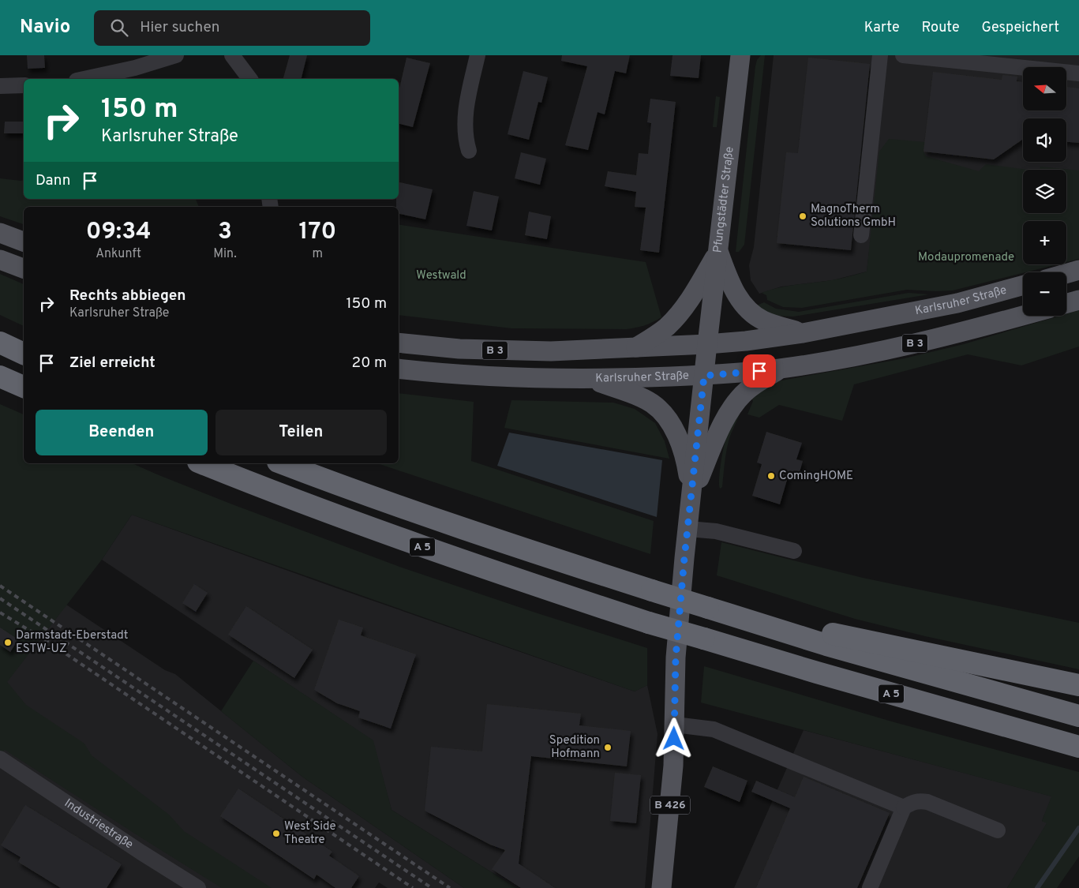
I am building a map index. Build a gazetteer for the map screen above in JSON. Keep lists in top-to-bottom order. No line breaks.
{"streets":{"highway":["A 5"],"main road":["Pfungstädter Straße","Karlsruher Straße","B 3","B 426"],"street":["Industriestraße"]},"crossings":[["Pfungstädter Straße","Karlsruher Straße"],["Pfungstädter Straße","B 426"],["Karlsruher Straße","B 426"]],"parks":["Modaupromenade","Westwald"],"places":["MagnoTherm Solutions GmbH","ComingHOME","Darmstadt-Eberstadt ESTW-UZ","Spedition Hofmann","West Side Theatre"],"north":"left","page":{"header":"Navio","search":"Hier suchen","nav":["Karte","Route","Gespeichert"],"map_buttons":["+","−"],"turn":["150 m","Karlsruher Straße"],"then":"Dann","eta":["09:34","Ankunft","3","Min.","170","m"],"list":[{"name":"Rechts abbiegen","note":"Karlsruher Straße","value":"150 m"},{"name":"Ziel erreicht","value":"20 m"}],"buttons":["Beenden","Teilen"]}}
